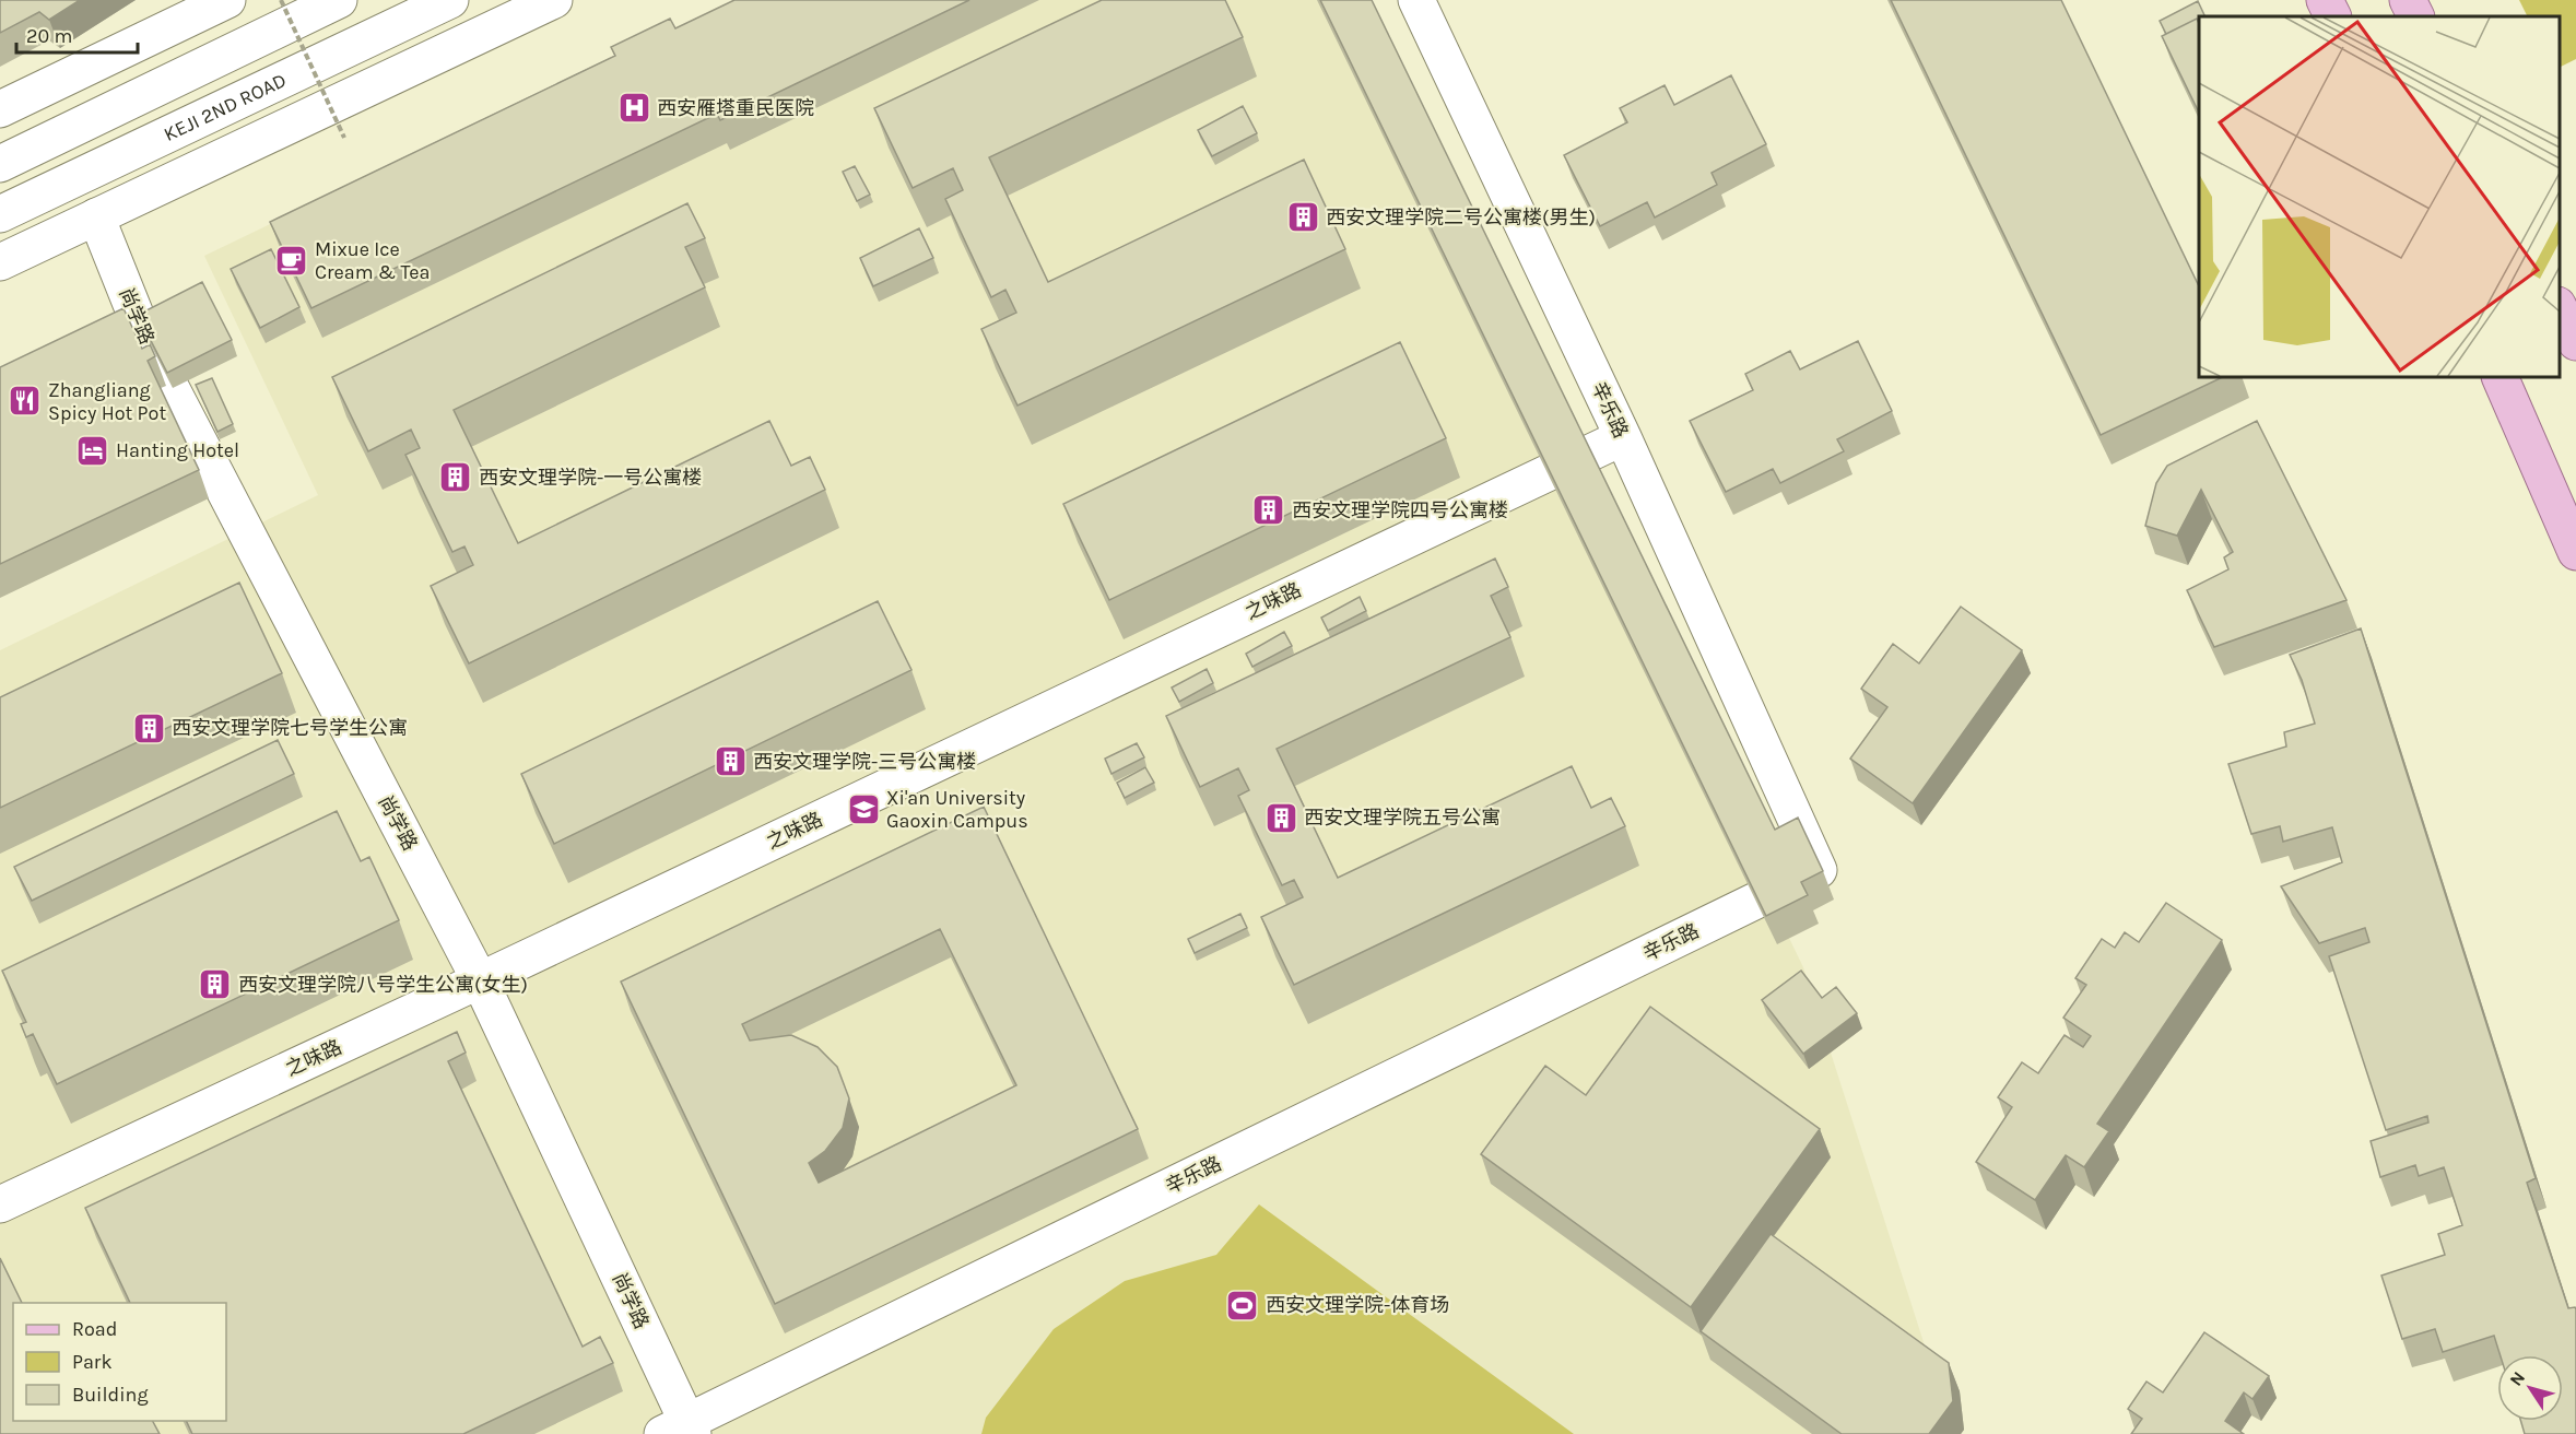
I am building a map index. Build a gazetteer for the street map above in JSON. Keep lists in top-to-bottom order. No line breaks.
{"streets":{"street":["KEJI 2ND ROAD","尚学路","辛乐路","之味路"]},"crossings":[["尚学路","辛乐路"],["尚学路","之味路"],["辛乐路","之味路"]],"places":{"hospital":["西安雁塔重民医院"],"building":["西安文理学院二号公寓楼(男生)","西安文理学院-一号公寓楼","西安文理学院四号公寓楼","西安文理学院七号学生公寓","西安文理学院-三号公寓楼","西安文理学院五号公寓","西安文理学院八号学生公寓(女生)"],"cafe":["Mixue Ice Cream & Tea"],"restaurant":["Zhangliang Spicy Hot Pot"],"hotel":["Hanting Hotel"],"school or university":["Xi'an University Gaoxin Campus"],"sports":["西安文理学院-体育场"]},"legend":["Road","Park","Building"],"scale_bar":"20 m","north":"top left"}
